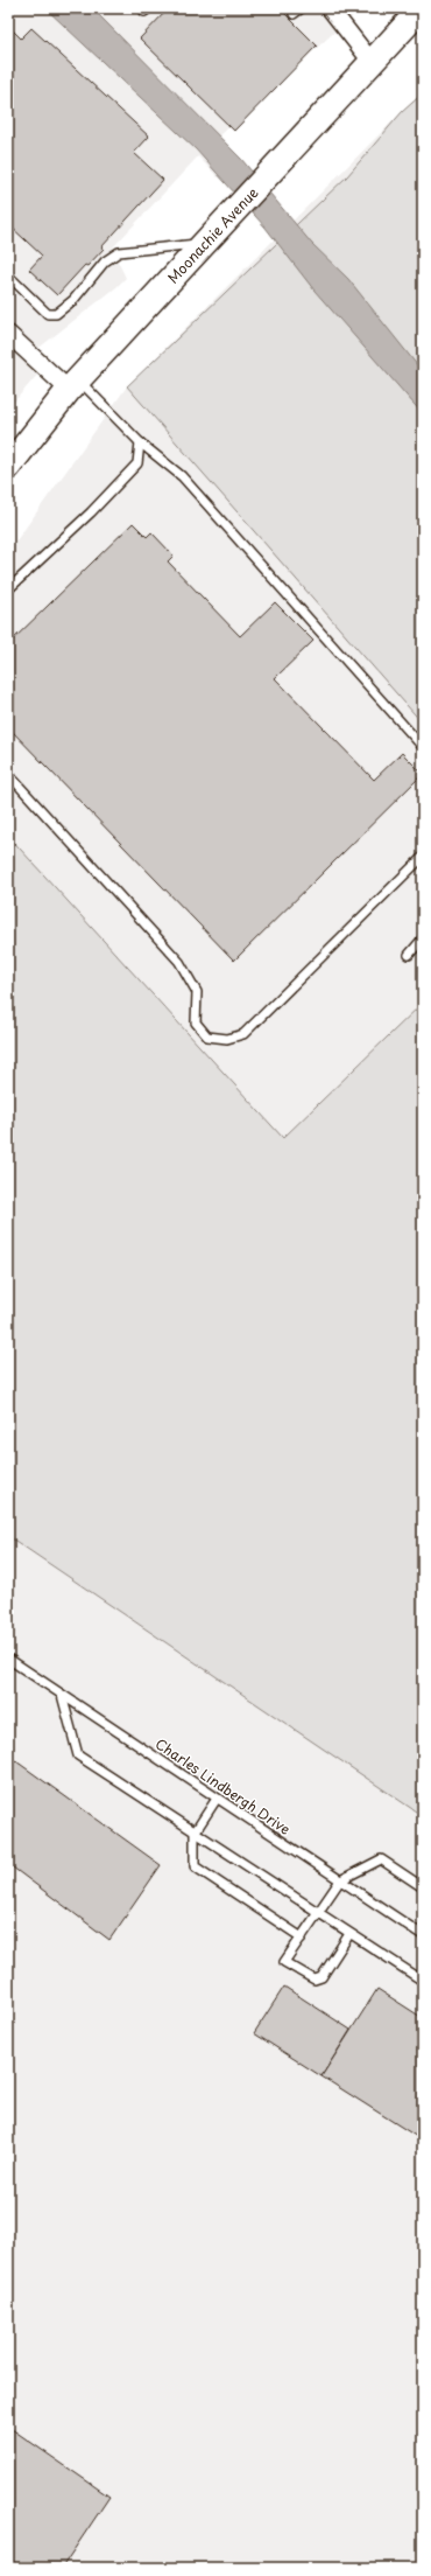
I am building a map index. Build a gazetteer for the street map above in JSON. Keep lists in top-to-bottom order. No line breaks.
{"streets":{"main road":["Moonachie Avenue"],"lane":["Charles Lindbergh Drive"]}}
